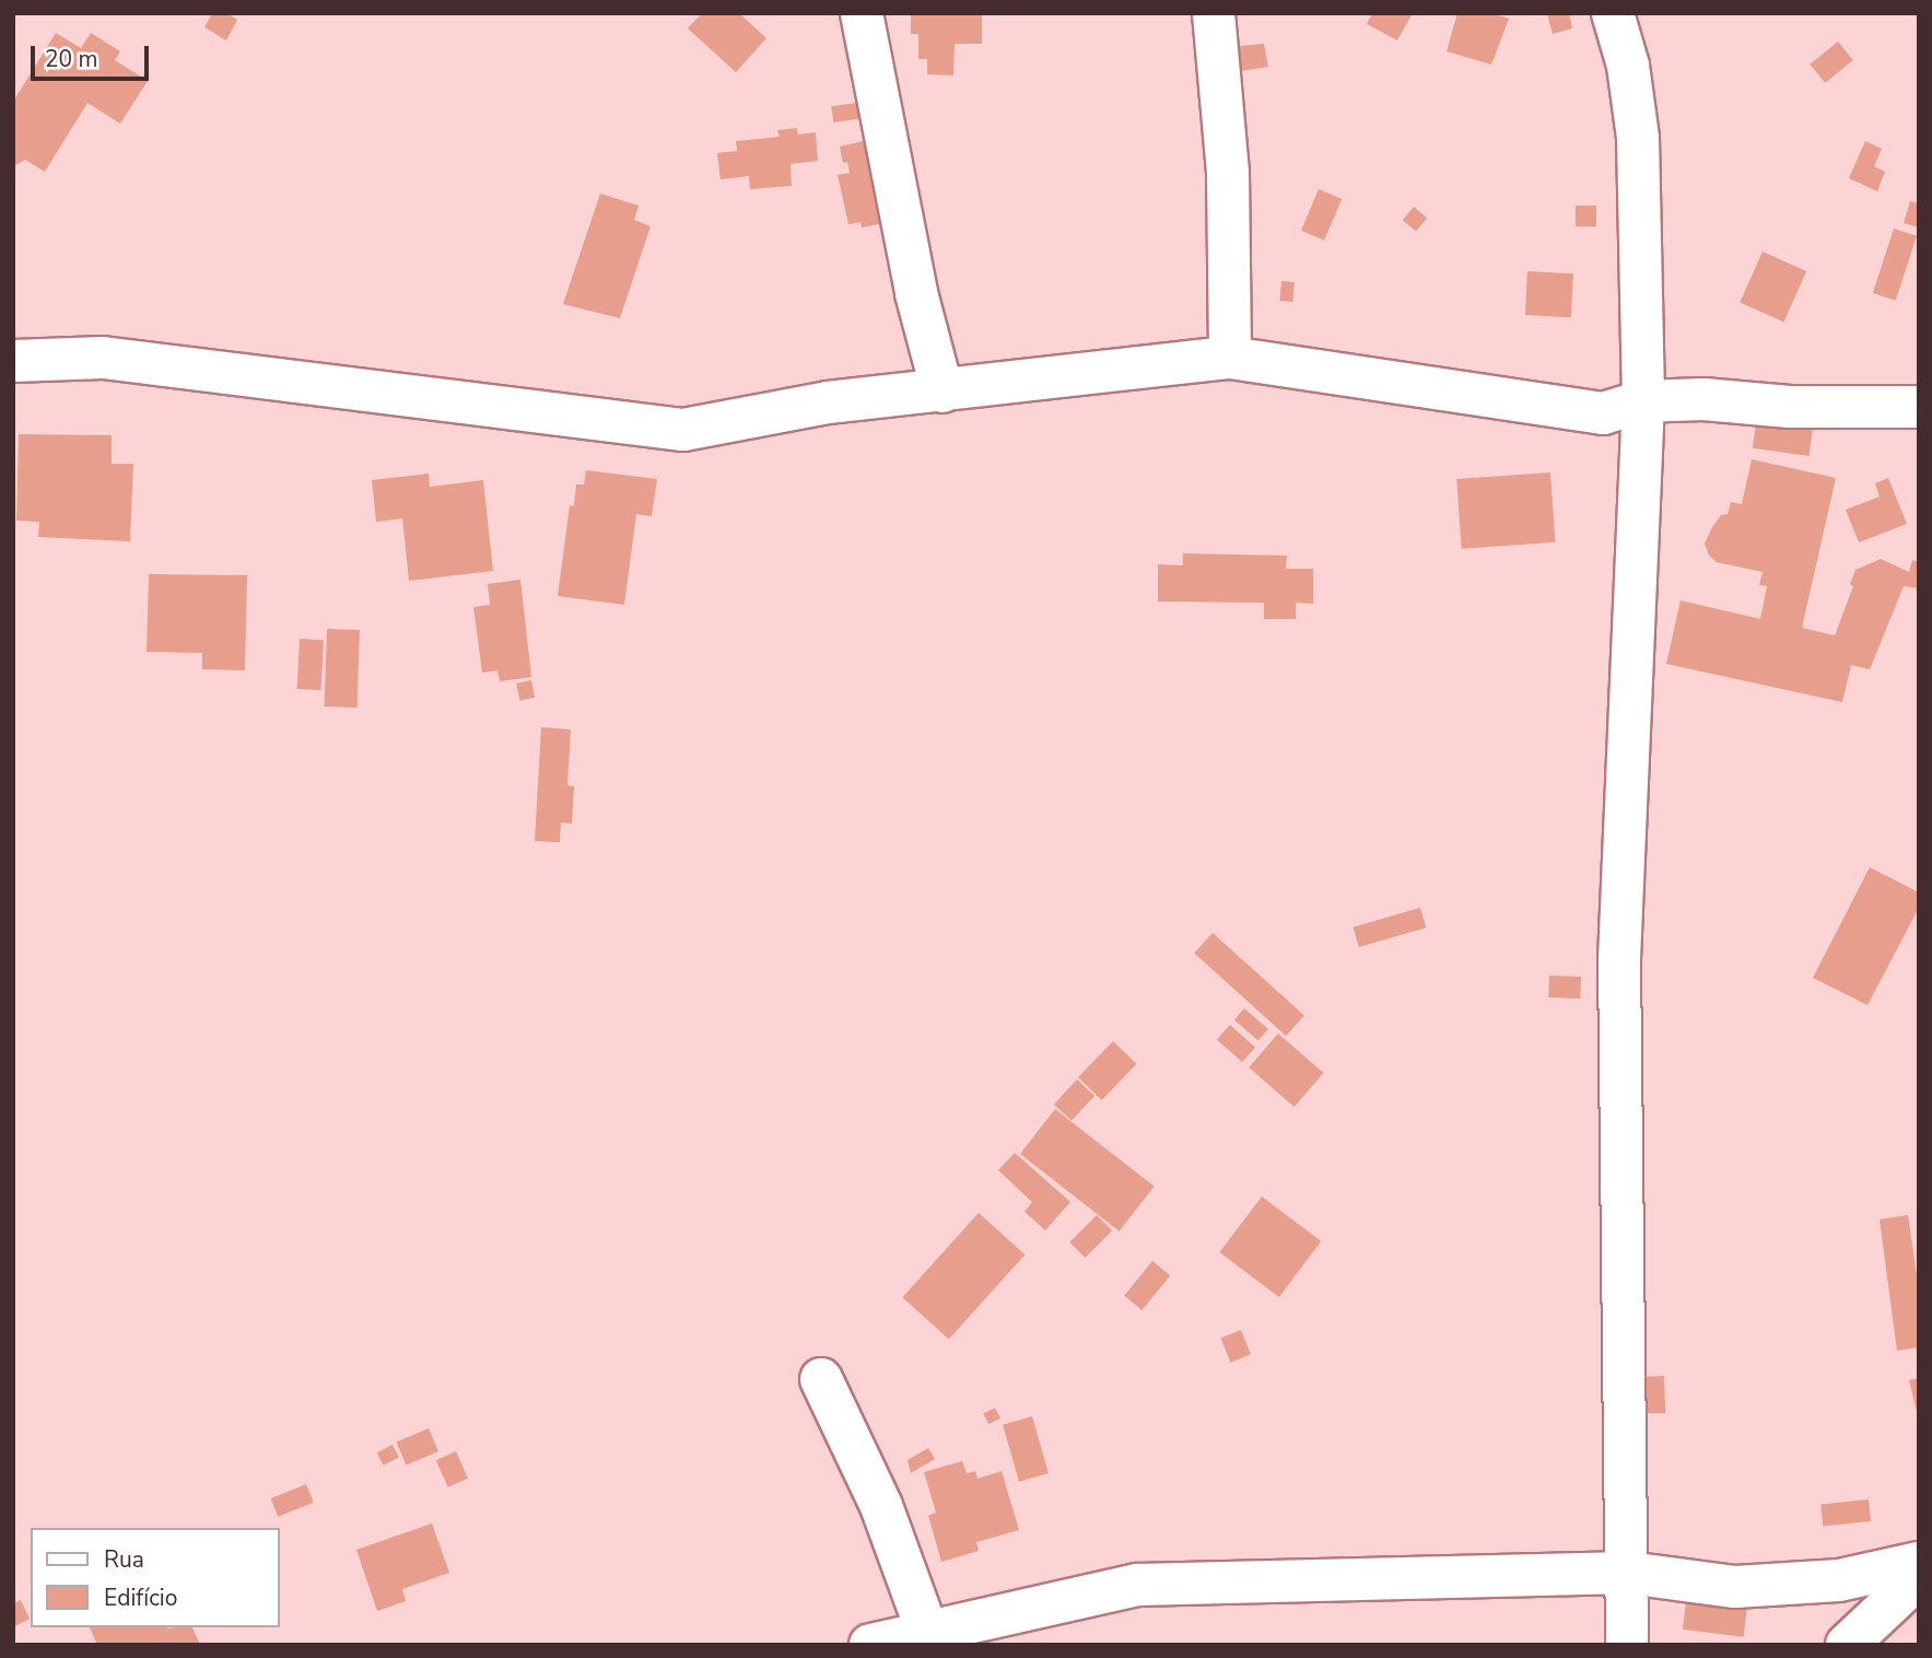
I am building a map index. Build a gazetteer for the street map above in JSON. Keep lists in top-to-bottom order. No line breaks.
{"legend":["Rua","Edifício"],"scale_bar":"20 m"}
